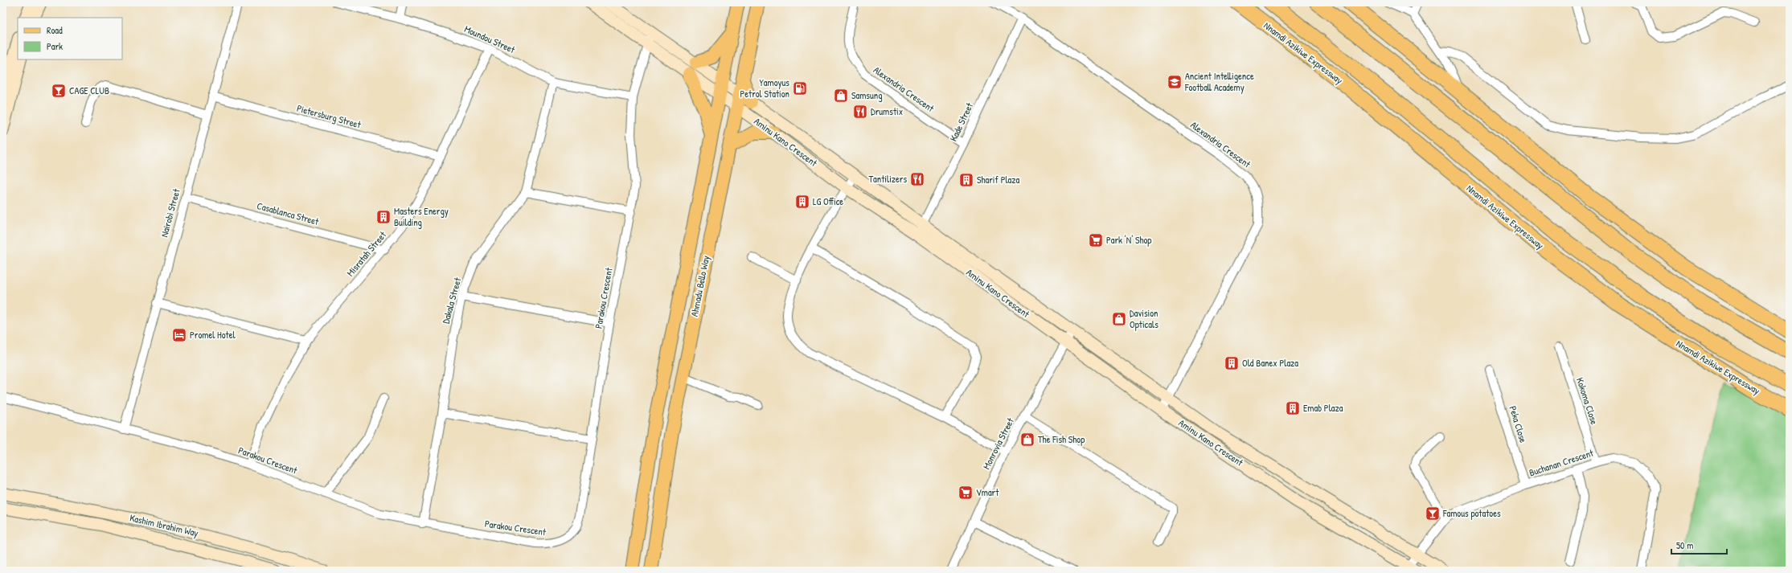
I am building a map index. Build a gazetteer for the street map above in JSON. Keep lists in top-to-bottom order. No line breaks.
{"streets":{"highway":["Nnamdi Azikiwe Expressway"],"main road":["Aminu Kano Crescent","Ahmadu Bello Way","Kashim Ibrahim Way"],"street":["Moundou Street","Alexandria Crescent","Pietersburg Street","Kade Street","Nairobi Street","Casablanca Street","Misratah Street","Parakou Crescent","Dakala Street","Kokoma Close","Peka Close","Monrovia Street","Buchanan Crescent"]},"crossings":[["Moundou Street","Misratah Street"],["Moundou Street","Parakou Crescent"],["Moundou Street","Dakala Street"],["Alexandria Crescent","Kade Street"],["Alexandria Crescent","Aminu Kano Crescent"],["Pietersburg Street","Nairobi Street"],["Pietersburg Street","Misratah Street"],["Kade Street","Aminu Kano Crescent"],["Aminu Kano Crescent","Ahmadu Bello Way"],["Aminu Kano Crescent","Parakou Crescent"],["Aminu Kano Crescent","Monrovia Street"],["Aminu Kano Crescent","Buchanan Crescent"],["Nairobi Street","Casablanca Street"],["Nairobi Street","Parakou Crescent"],["Casablanca Street","Misratah Street"],["Misratah Street","Parakou Crescent"],["Parakou Crescent","Dakala Street"],["Kokoma Close","Buchanan Crescent"],["Peka Close","Buchanan Crescent"]],"places":{"school or university":["Ancient Intelligence Football Academy"],"fuel station":["Yamoyus Petrol Station"],"bar":["CAGE CLUB","Famous potatoes"],"shop":["Samsung","Davision Opticals","The Fish Shop"],"restaurant":["Drumstix","Tantilizers"],"building":["Sharif Plaza","LG Office","Masters Energy Building","Old Banex Plaza","Emab Plaza"],"supermarket":["Park 'N' Shop","Vmart"],"hotel":["Promel Hotel"]},"legend":["Road","Park"],"scale_bar":"50 m"}
